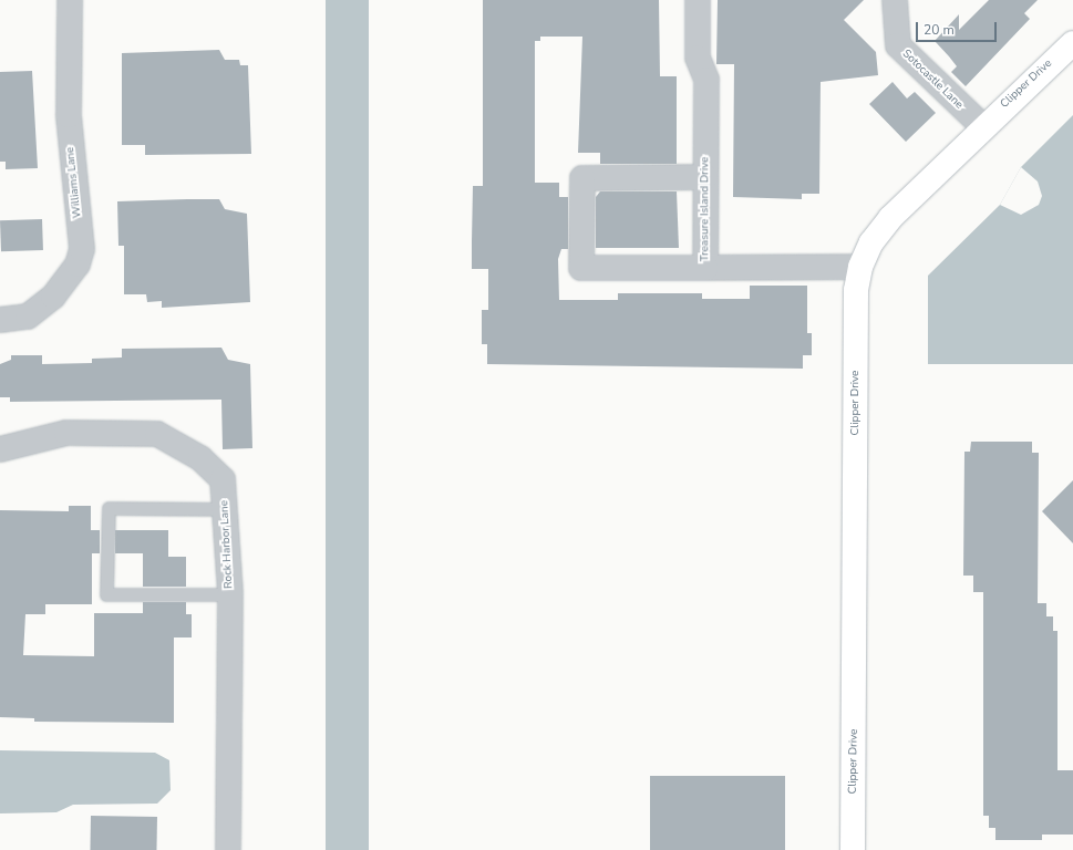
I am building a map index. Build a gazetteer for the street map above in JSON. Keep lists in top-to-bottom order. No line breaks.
{"streets":{"street":["Sotocastle Lane","Clipper Drive","Williams Lane","Treasure Island Drive","Rock Harbor Lane"]},"crossings":[["Sotocastle Lane","Clipper Drive"],["Clipper Drive","Treasure Island Drive"]],"scale_bar":"20 m"}
